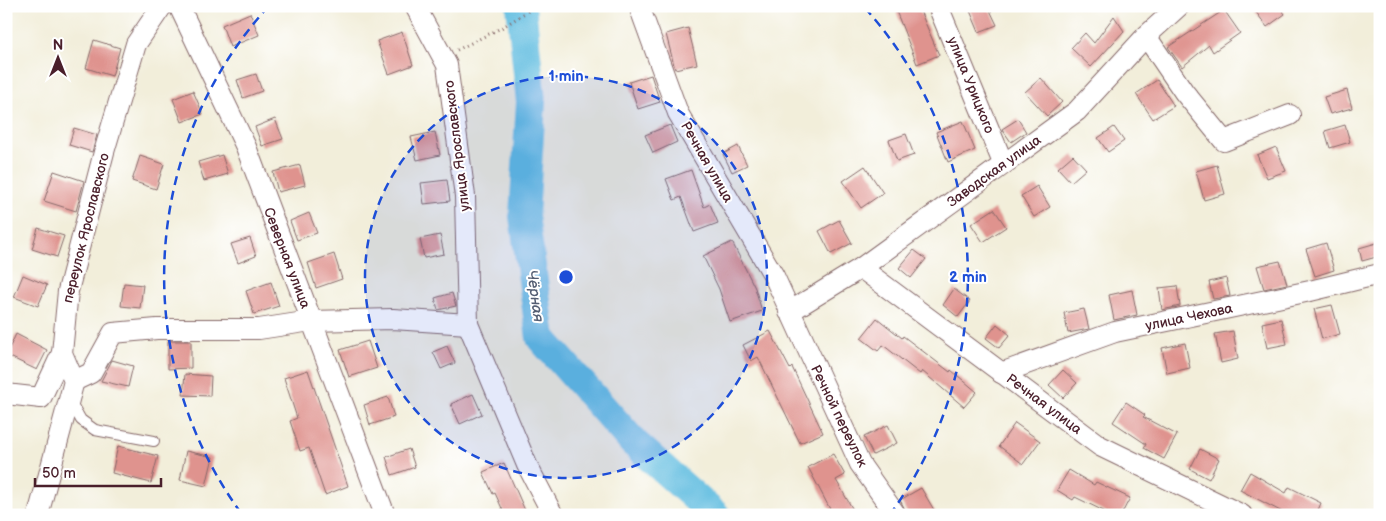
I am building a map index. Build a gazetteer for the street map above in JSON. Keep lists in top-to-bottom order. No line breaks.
{"streets":{"street":["улица Урицкого","улица Ярославского","Речная улица","Заводская улица","переулок Ярославского","Северная улица","улица Чехова","Речной переулок"]},"crossings":[["улица Урицкого","Заводская улица"],["Речная улица","Заводская улица"],["Речная улица","улица Чехова"],["Речная улица","Речной переулок"],["Заводская улица","Речной переулок"]],"water":["Чёрная"],"scale_bar":"50 m","north":"top","rings":["1 min","2 min"]}
